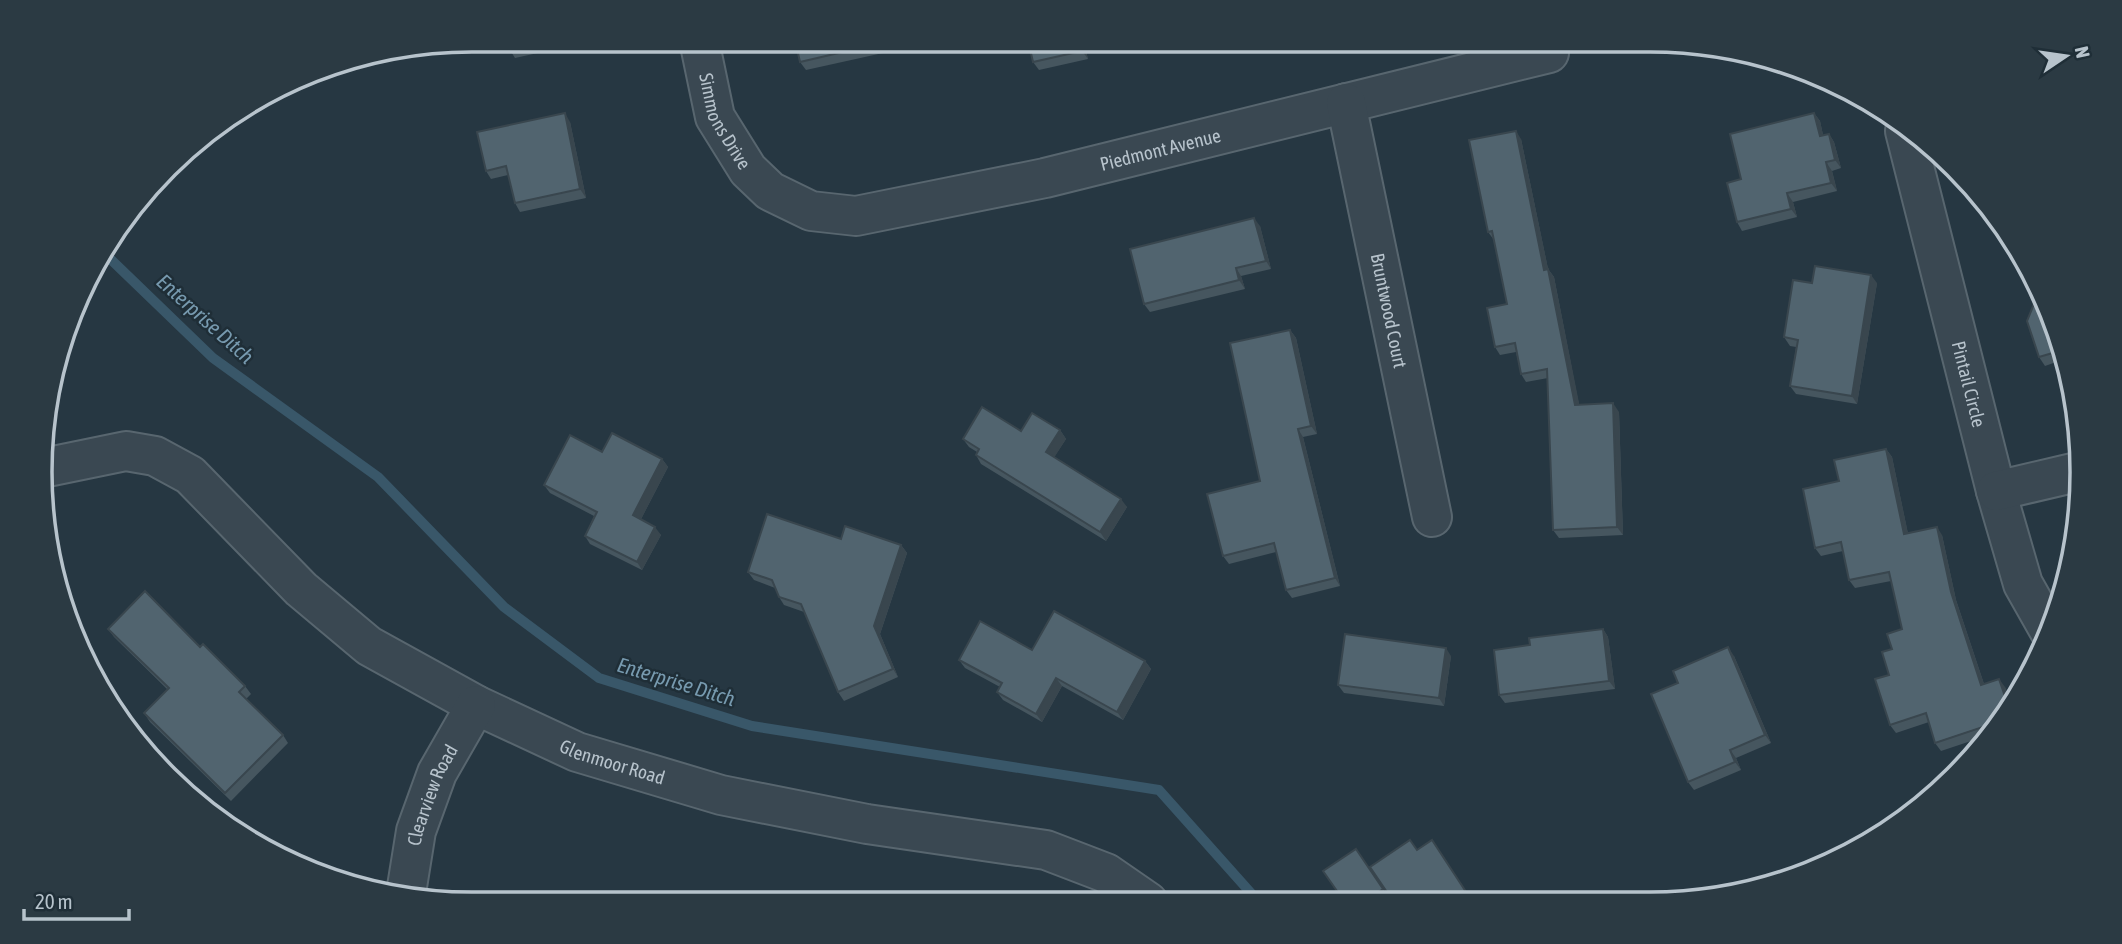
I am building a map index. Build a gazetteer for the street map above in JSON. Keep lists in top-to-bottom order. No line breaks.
{"streets":{"street":["Simmons Drive","Piedmont Avenue","Bruntwood Court","Pintail Circle","Glenmoor Road","Clearview Road"]},"crossings":[["Simmons Drive","Piedmont Avenue"],["Piedmont Avenue","Bruntwood Court"],["Glenmoor Road","Clearview Road"]],"water":["Enterprise Ditch"],"scale_bar":"20 m","north":"right"}
